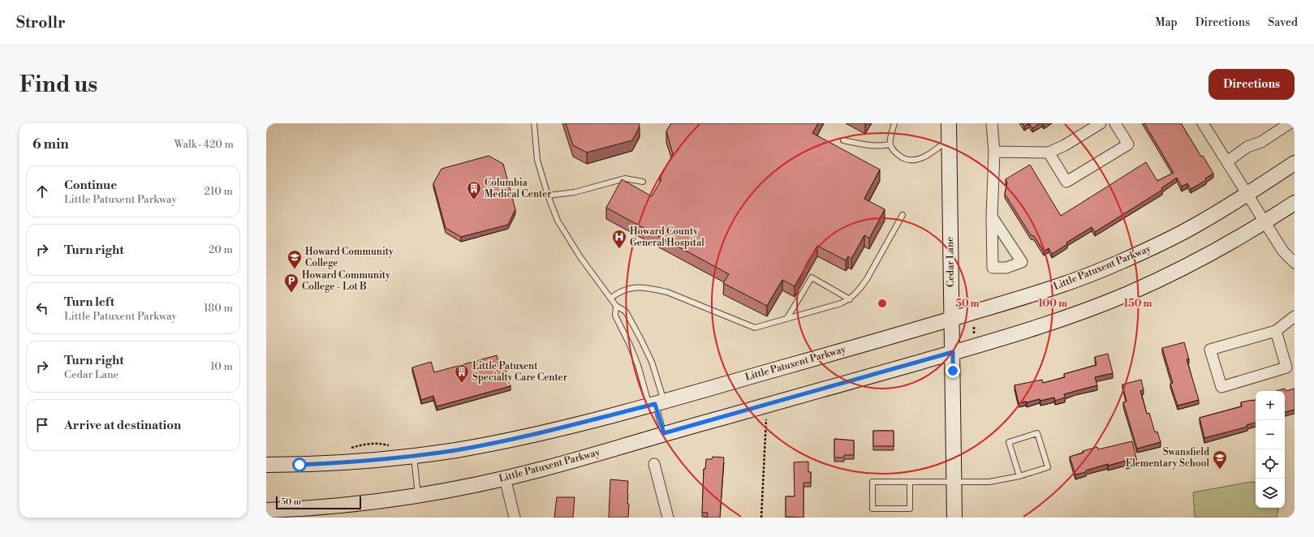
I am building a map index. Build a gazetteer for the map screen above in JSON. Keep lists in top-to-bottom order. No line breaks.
{"streets":{"main road":["Cedar Lane","Little Patuxent Parkway"]},"crossings":[["Cedar Lane","Little Patuxent Parkway"]],"places":{"building":["Columbia Medical Center","Little Patuxent Specialty Care Center"],"hospital":["Howard County General Hospital"],"school or university":["Howard Community College","Swansfield Elementary School"],"parking":["Howard Community College - Lot B"]},"scale_bar":"50 m","page":{"header":"Strollr","nav":["Map","Directions","Saved"],"buttons":"Directions","title":"Find us","heading":["6 min","Walk · 420 m"],"list":[["Continue","Little Patuxent Parkway","210 m"],["Turn right","20 m"],["Turn left","Little Patuxent Parkway","180 m"],["Turn right","Cedar Lane","10 m"],"Arrive at destination"],"map_buttons":["+","−"],"scale":"50 m"},"rings":["50 m","100 m","150 m"]}
